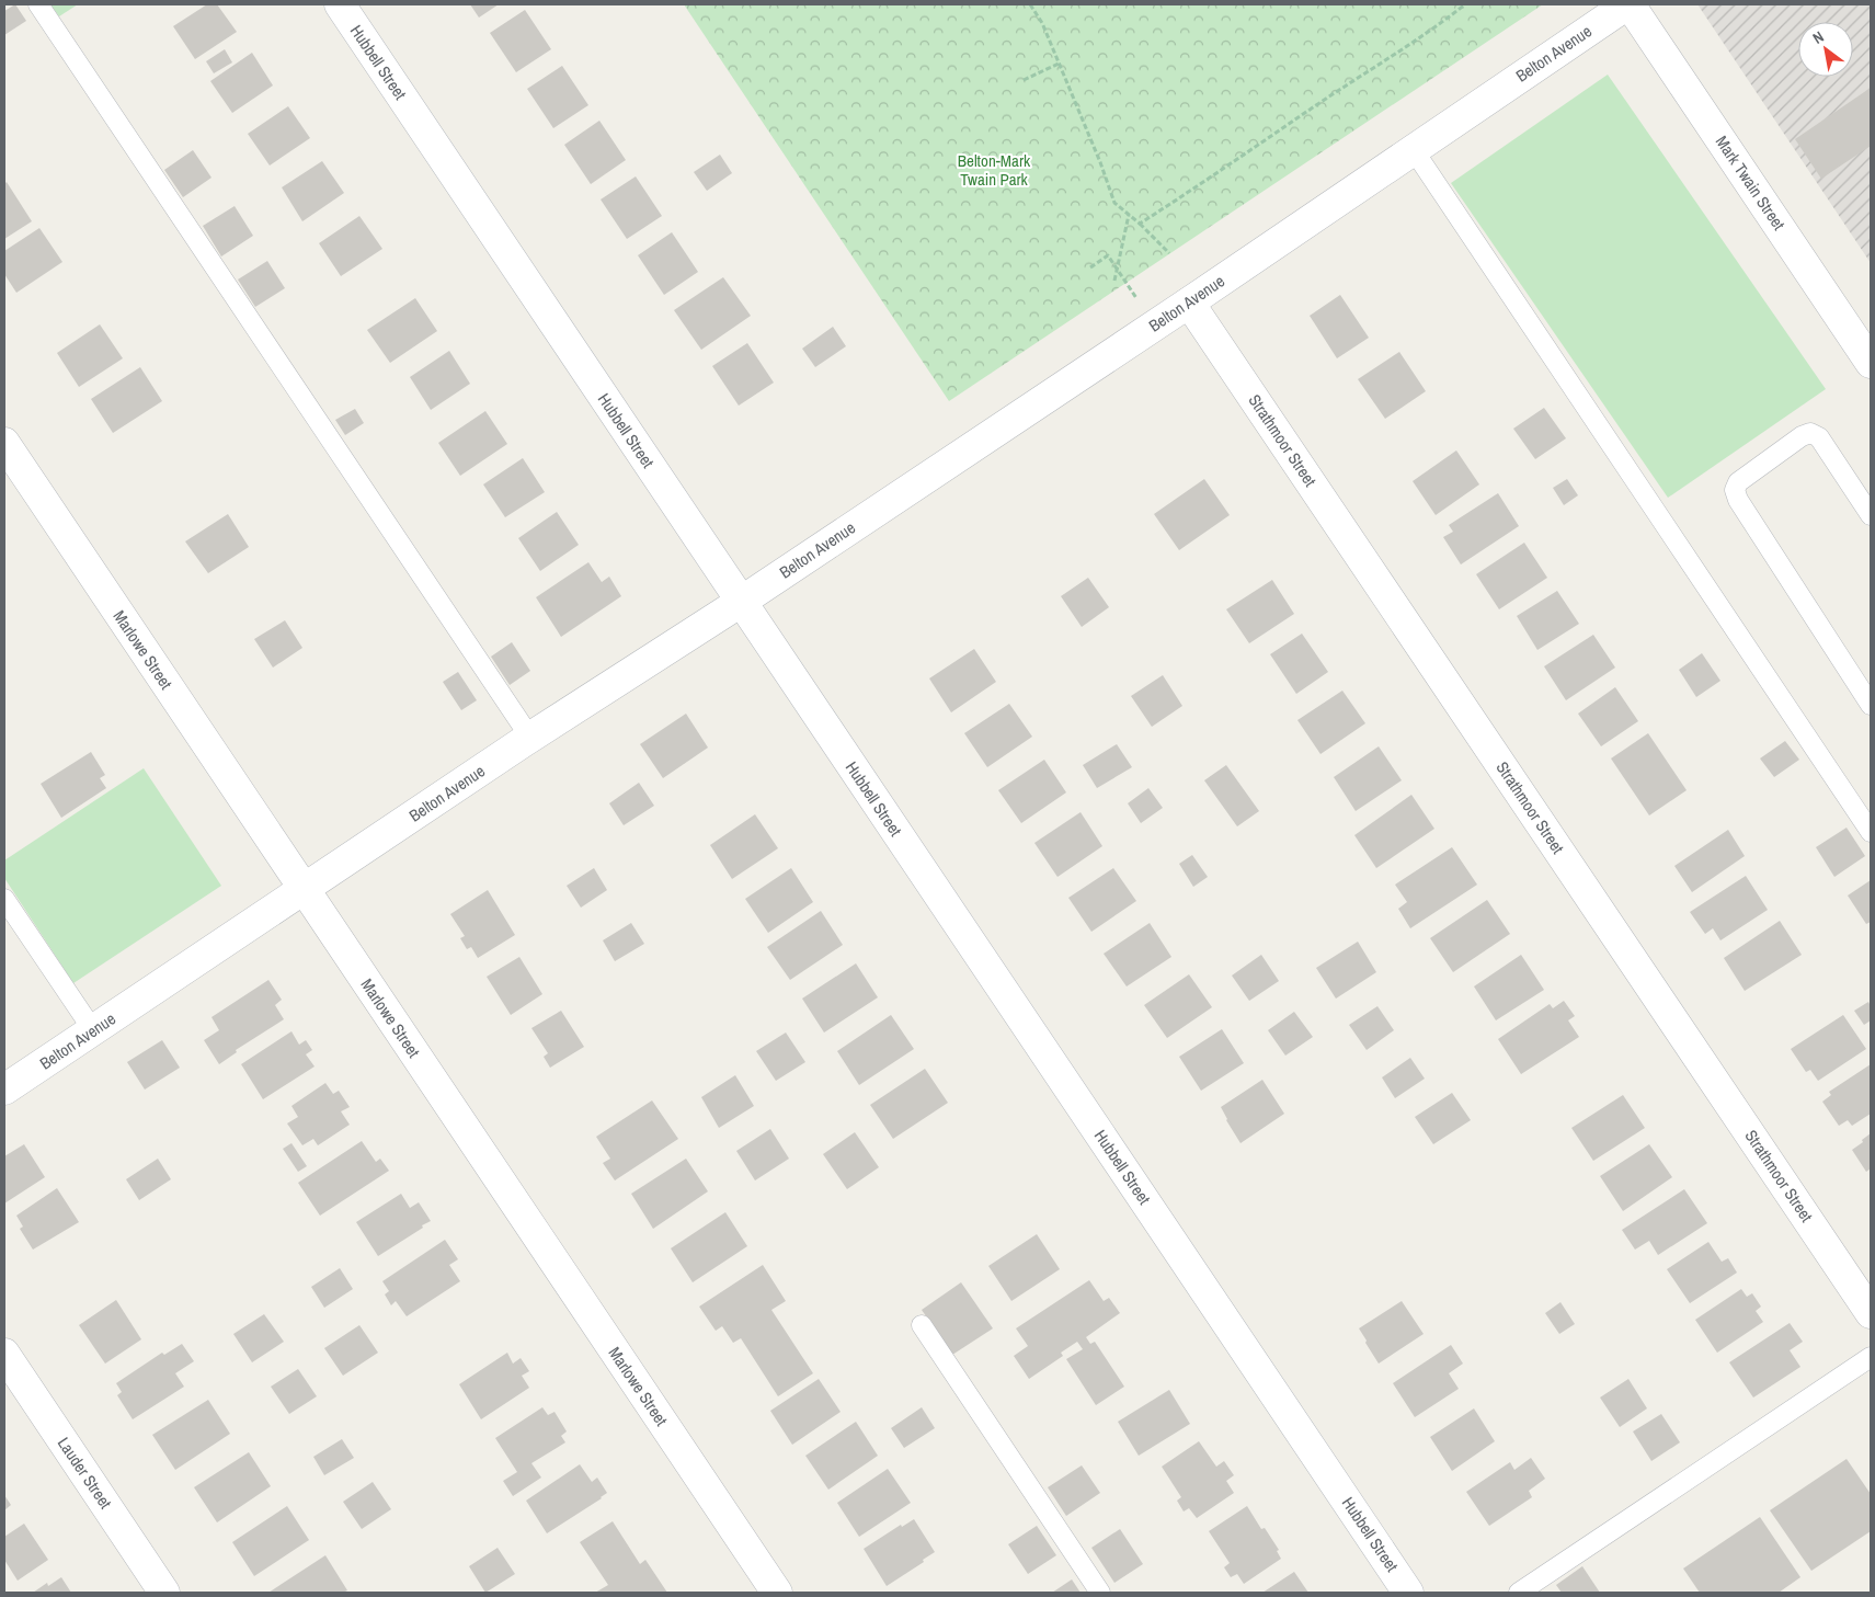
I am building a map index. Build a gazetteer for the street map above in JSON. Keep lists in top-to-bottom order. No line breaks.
{"streets":{"street":["Belton Avenue","Hubbell Street","Mark Twain Street","Strathmoor Street","Marlowe Street","Lauder Street"]},"crossings":[["Belton Avenue","Hubbell Street"],["Belton Avenue","Mark Twain Street"],["Belton Avenue","Strathmoor Street"],["Belton Avenue","Marlowe Street"]],"parks":["Belton-Mark Twain Park"],"north":"top left"}
